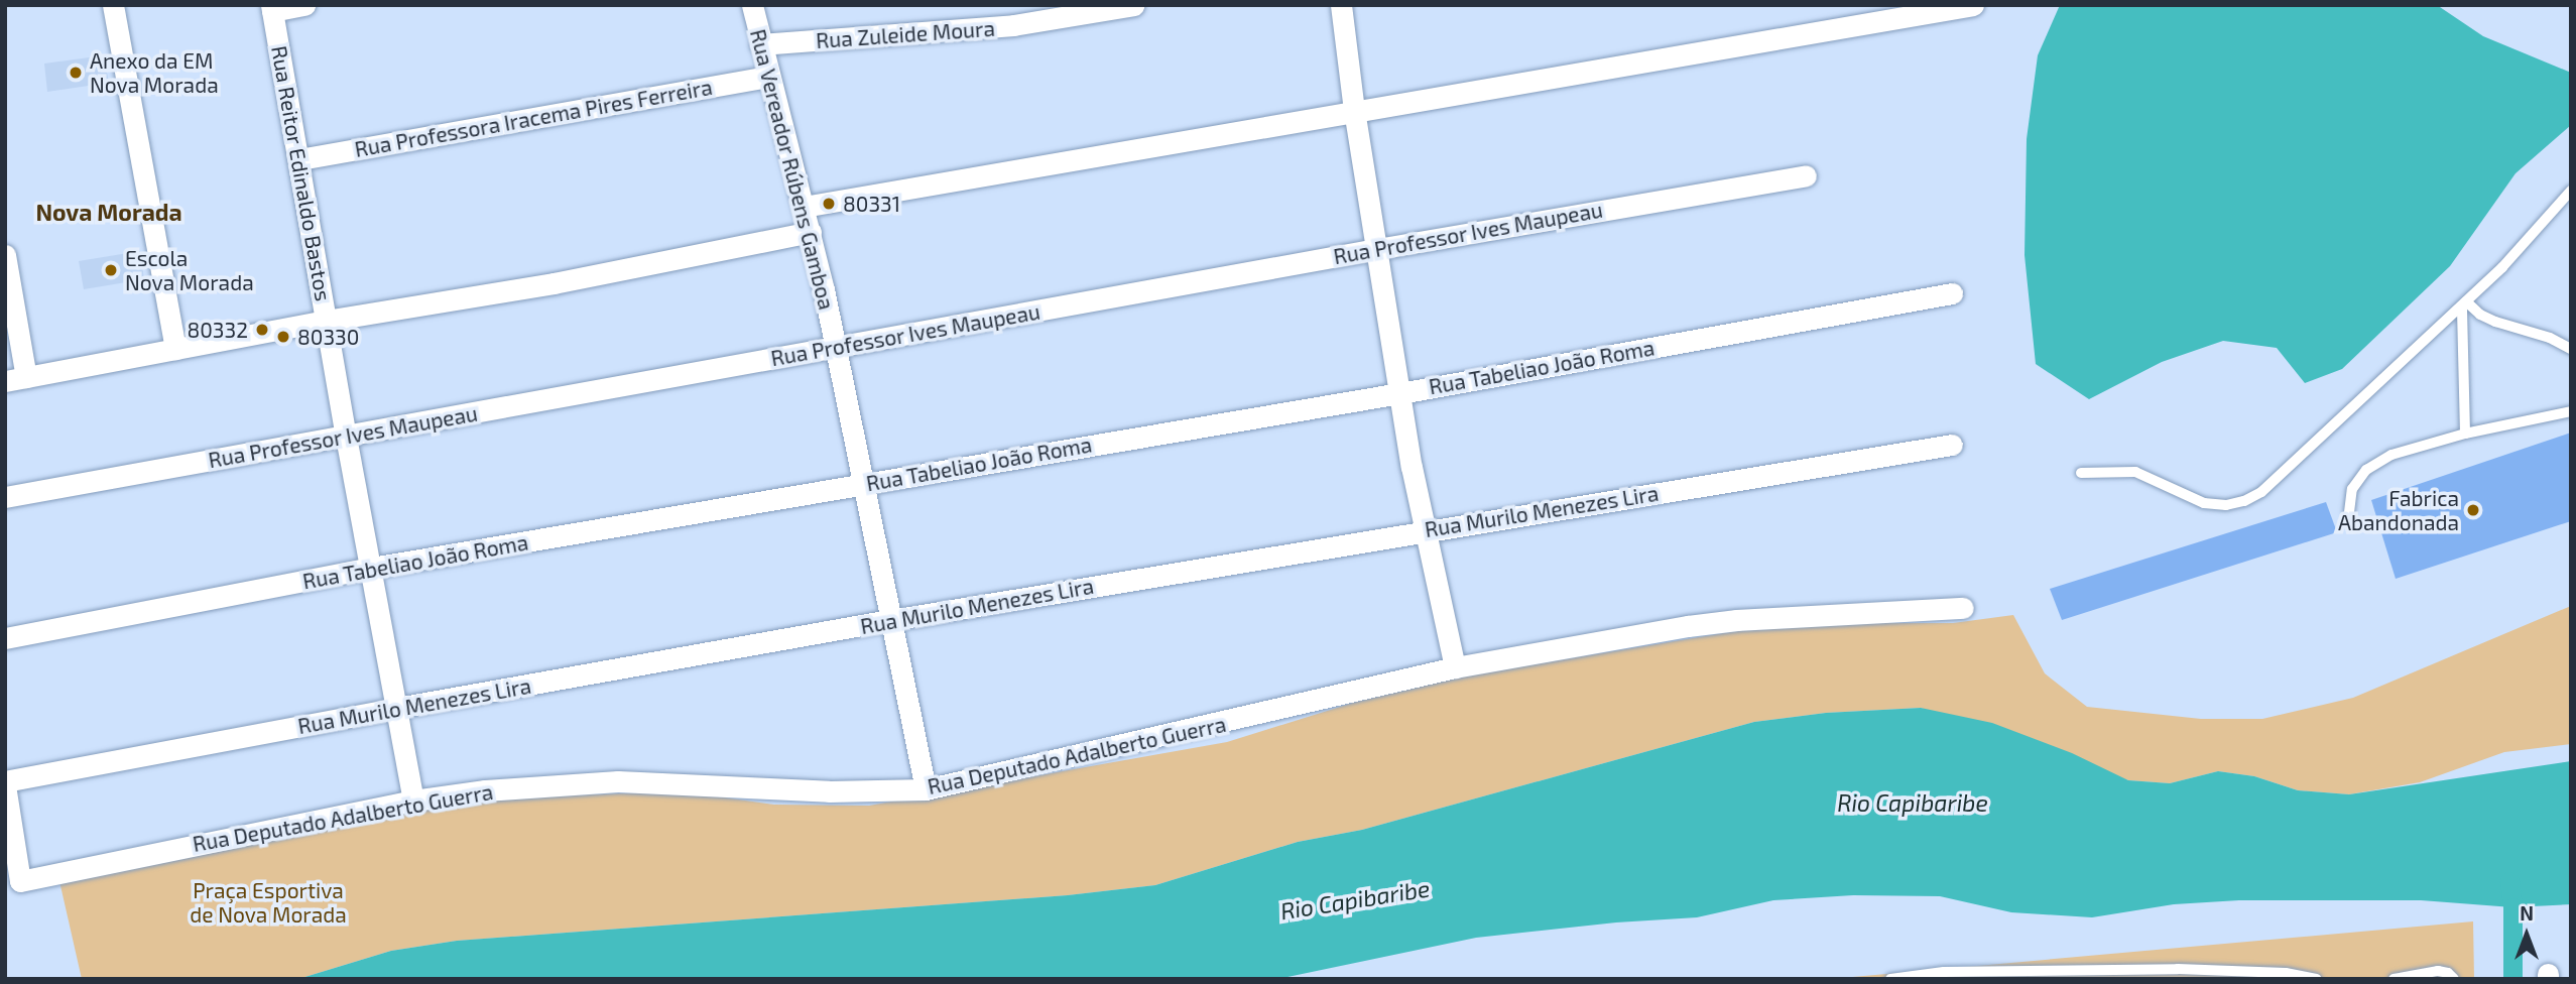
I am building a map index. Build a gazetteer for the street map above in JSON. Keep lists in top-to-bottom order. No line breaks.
{"streets":{"street":["Rua Zuleide Moura","Rua Professora Iracema Pires Ferreira","Rua Vereador Rúbens Gamboa","Rua Reitor Edinaldo Bastos","Rua Professor Ives Maupeau","Rua Tabeliao João Roma","Rua Murilo Menezes Lira","Rua Deputado Adalberto Guerra"]},"crossings":[["Rua Zuleide Moura","Rua Vereador Rúbens Gamboa"],["Rua Professora Iracema Pires Ferreira","Rua Vereador Rúbens Gamboa"],["Rua Professora Iracema Pires Ferreira","Rua Reitor Edinaldo Bastos"],["Rua Vereador Rúbens Gamboa","Rua Professor Ives Maupeau"],["Rua Vereador Rúbens Gamboa","Rua Tabeliao João Roma"],["Rua Vereador Rúbens Gamboa","Rua Murilo Menezes Lira"],["Rua Vereador Rúbens Gamboa","Rua Deputado Adalberto Guerra"],["Rua Reitor Edinaldo Bastos","Rua Professor Ives Maupeau"],["Rua Reitor Edinaldo Bastos","Rua Tabeliao João Roma"],["Rua Reitor Edinaldo Bastos","Rua Murilo Menezes Lira"],["Rua Reitor Edinaldo Bastos","Rua Deputado Adalberto Guerra"],["Rua Murilo Menezes Lira","Rua Deputado Adalberto Guerra"]],"districts":["Nova Morada"],"water":["Rio Capibaribe"],"parks":["Praça Esportiva de Nova Morada"],"places":["Anexo da EM Nova Morada","80331","Escola Nova Morada","80332","80330","Fabrica Abandonada"],"north":"top"}
